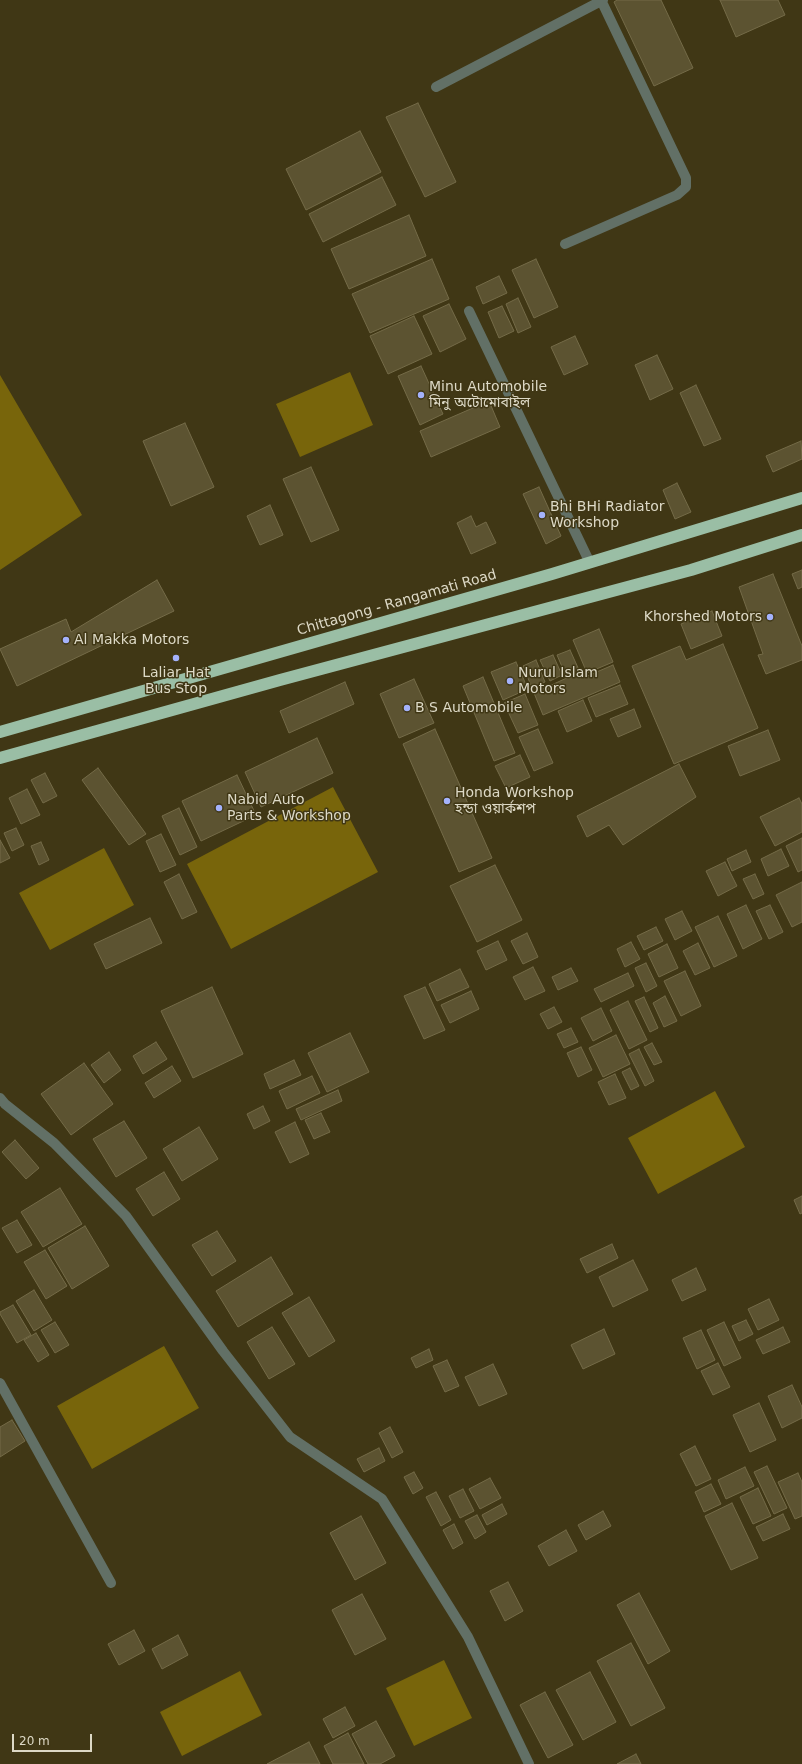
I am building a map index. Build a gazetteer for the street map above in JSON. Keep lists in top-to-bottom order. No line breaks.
{"streets":{"highway":["Chittagong - Rangamati Road"]},"places":["Minu Automobile মিনু অটোমোবাইল","Bhi BHi Radiator Workshop","Khorshed Motors","Al Makka Motors","Laliar Hat Bus Stop","Nurul Islam Motors","B S Automobile","Honda Workshop হন্ডা ওয়ার্কশপ","Nabid Auto Parts & Workshop"],"scale_bar":"20 m"}
